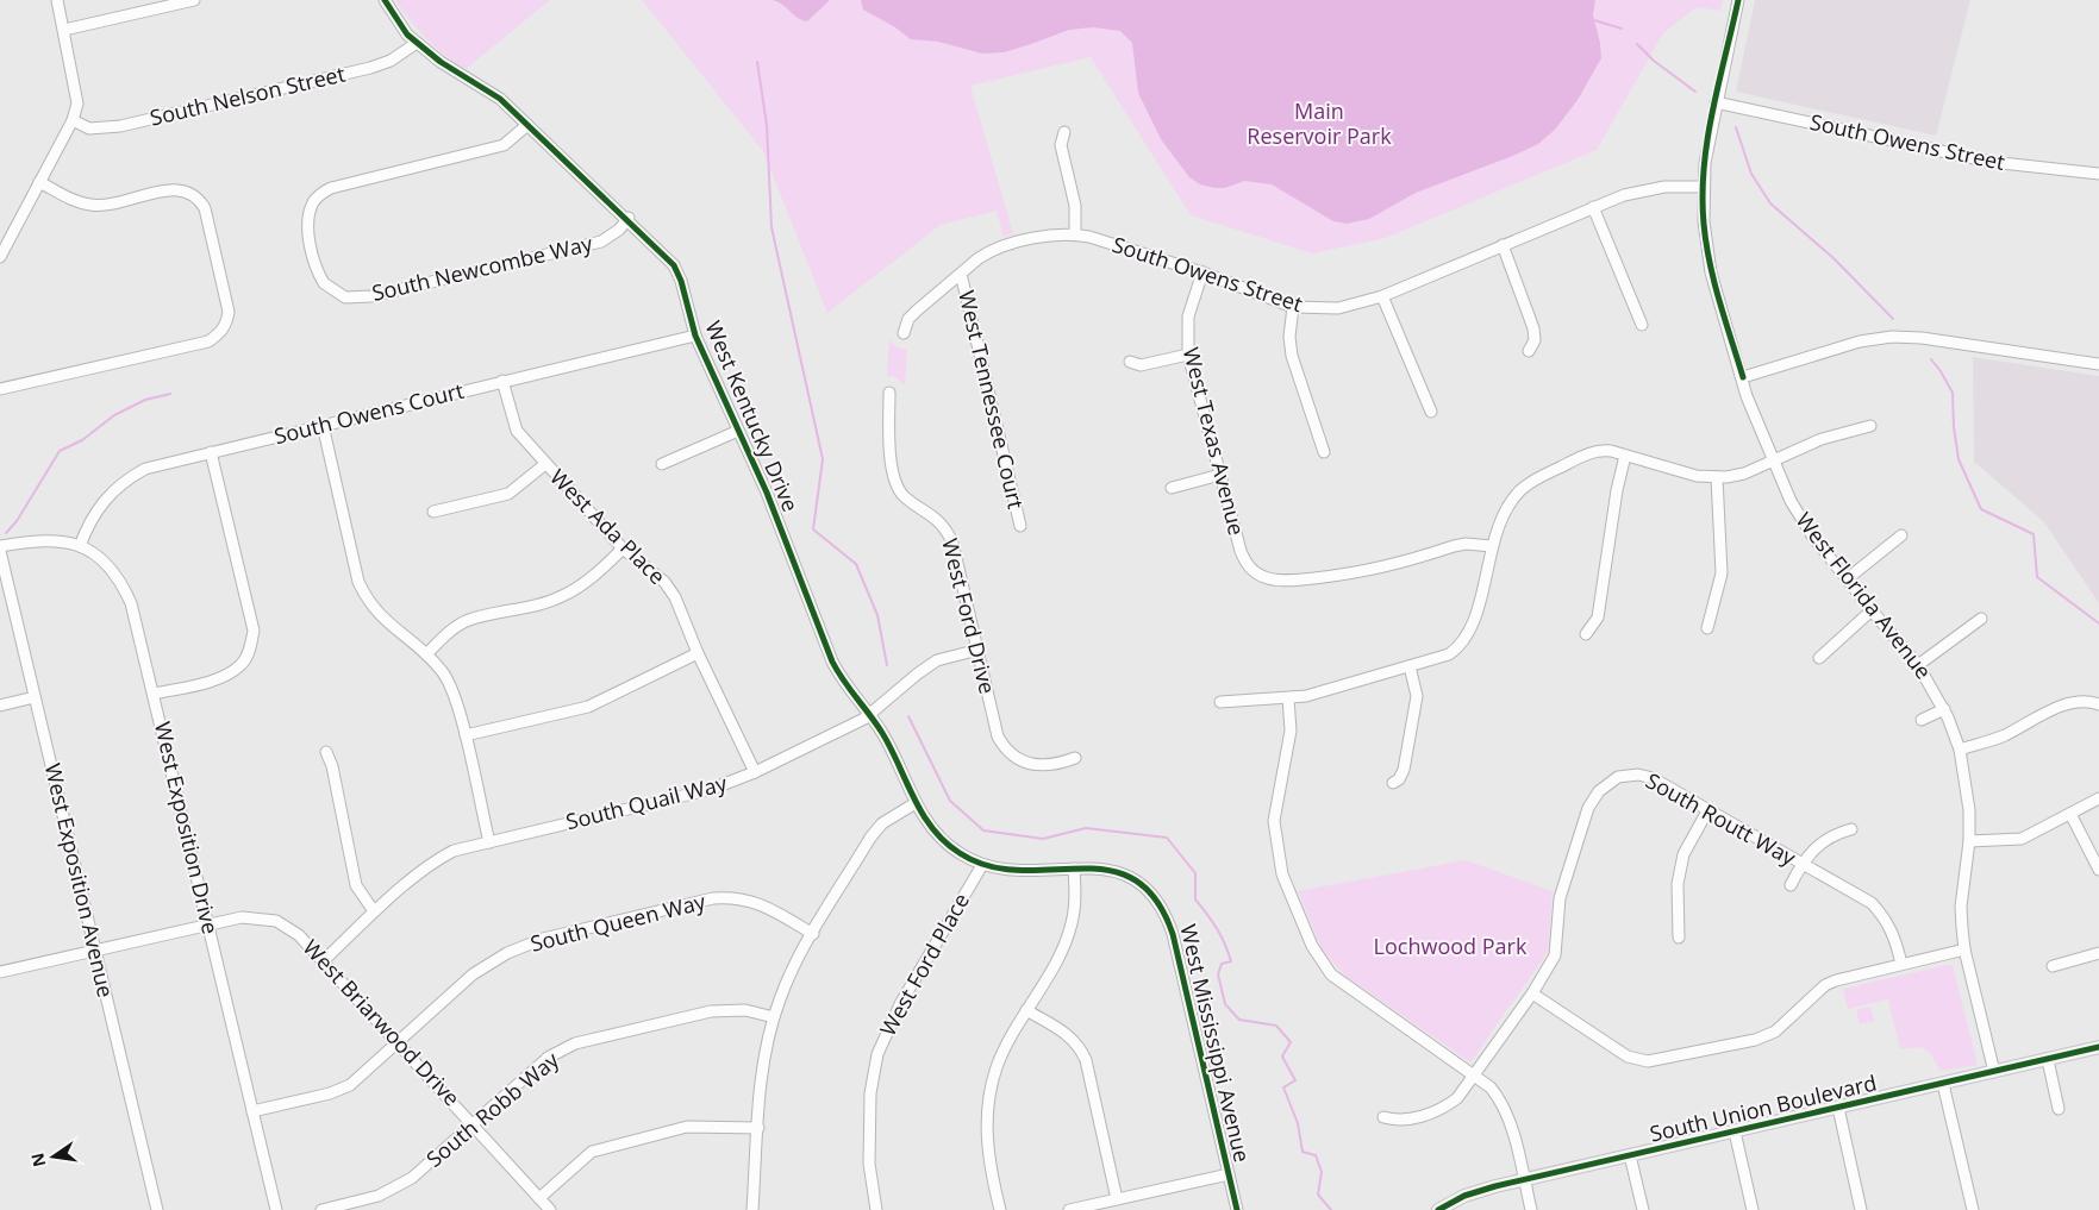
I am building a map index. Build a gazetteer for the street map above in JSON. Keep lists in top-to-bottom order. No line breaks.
{"streets":{"main road":["South Union Boulevard"],"street":["South Nelson Street","South Owens Street","South Newcombe Way","West Tennessee Court","South Owens Court","West Kentucky Drive","West Texas Avenue","West Ada Place","West Florida Avenue","West Ford Drive","South Quail Way","South Routt Way","West Exposition Drive","West Exposition Avenue","South Queen Way","West Ford Place","West Briarwood Drive","West Mississippi Avenue","South Robb Way"]},"crossings":[["South Nelson Street","West Kentucky Drive"],["South Owens Street","West Tennessee Court"],["South Owens Street","West Texas Avenue"],["South Owens Street","West Florida Avenue"],["South Newcombe Way","West Kentucky Drive"],["South Owens Court","West Kentucky Drive"],["South Owens Court","West Ada Place"],["South Owens Court","West Exposition Drive"],["West Kentucky Drive","South Quail Way"],["West Kentucky Drive","West Ford Place"],["West Ada Place","South Quail Way"],["West Florida Avenue","South Union Boulevard"],["West Ford Drive","South Quail Way"],["South Quail Way","West Briarwood Drive"],["West Exposition Drive","West Exposition Avenue"],["West Exposition Drive","South Queen Way"],["West Exposition Drive","West Briarwood Drive"],["West Exposition Avenue","West Briarwood Drive"],["South Queen Way","West Briarwood Drive"],["West Briarwood Drive","South Robb Way"]],"parks":["Main Reservoir Park","Lochwood Park"],"north":"left"}
